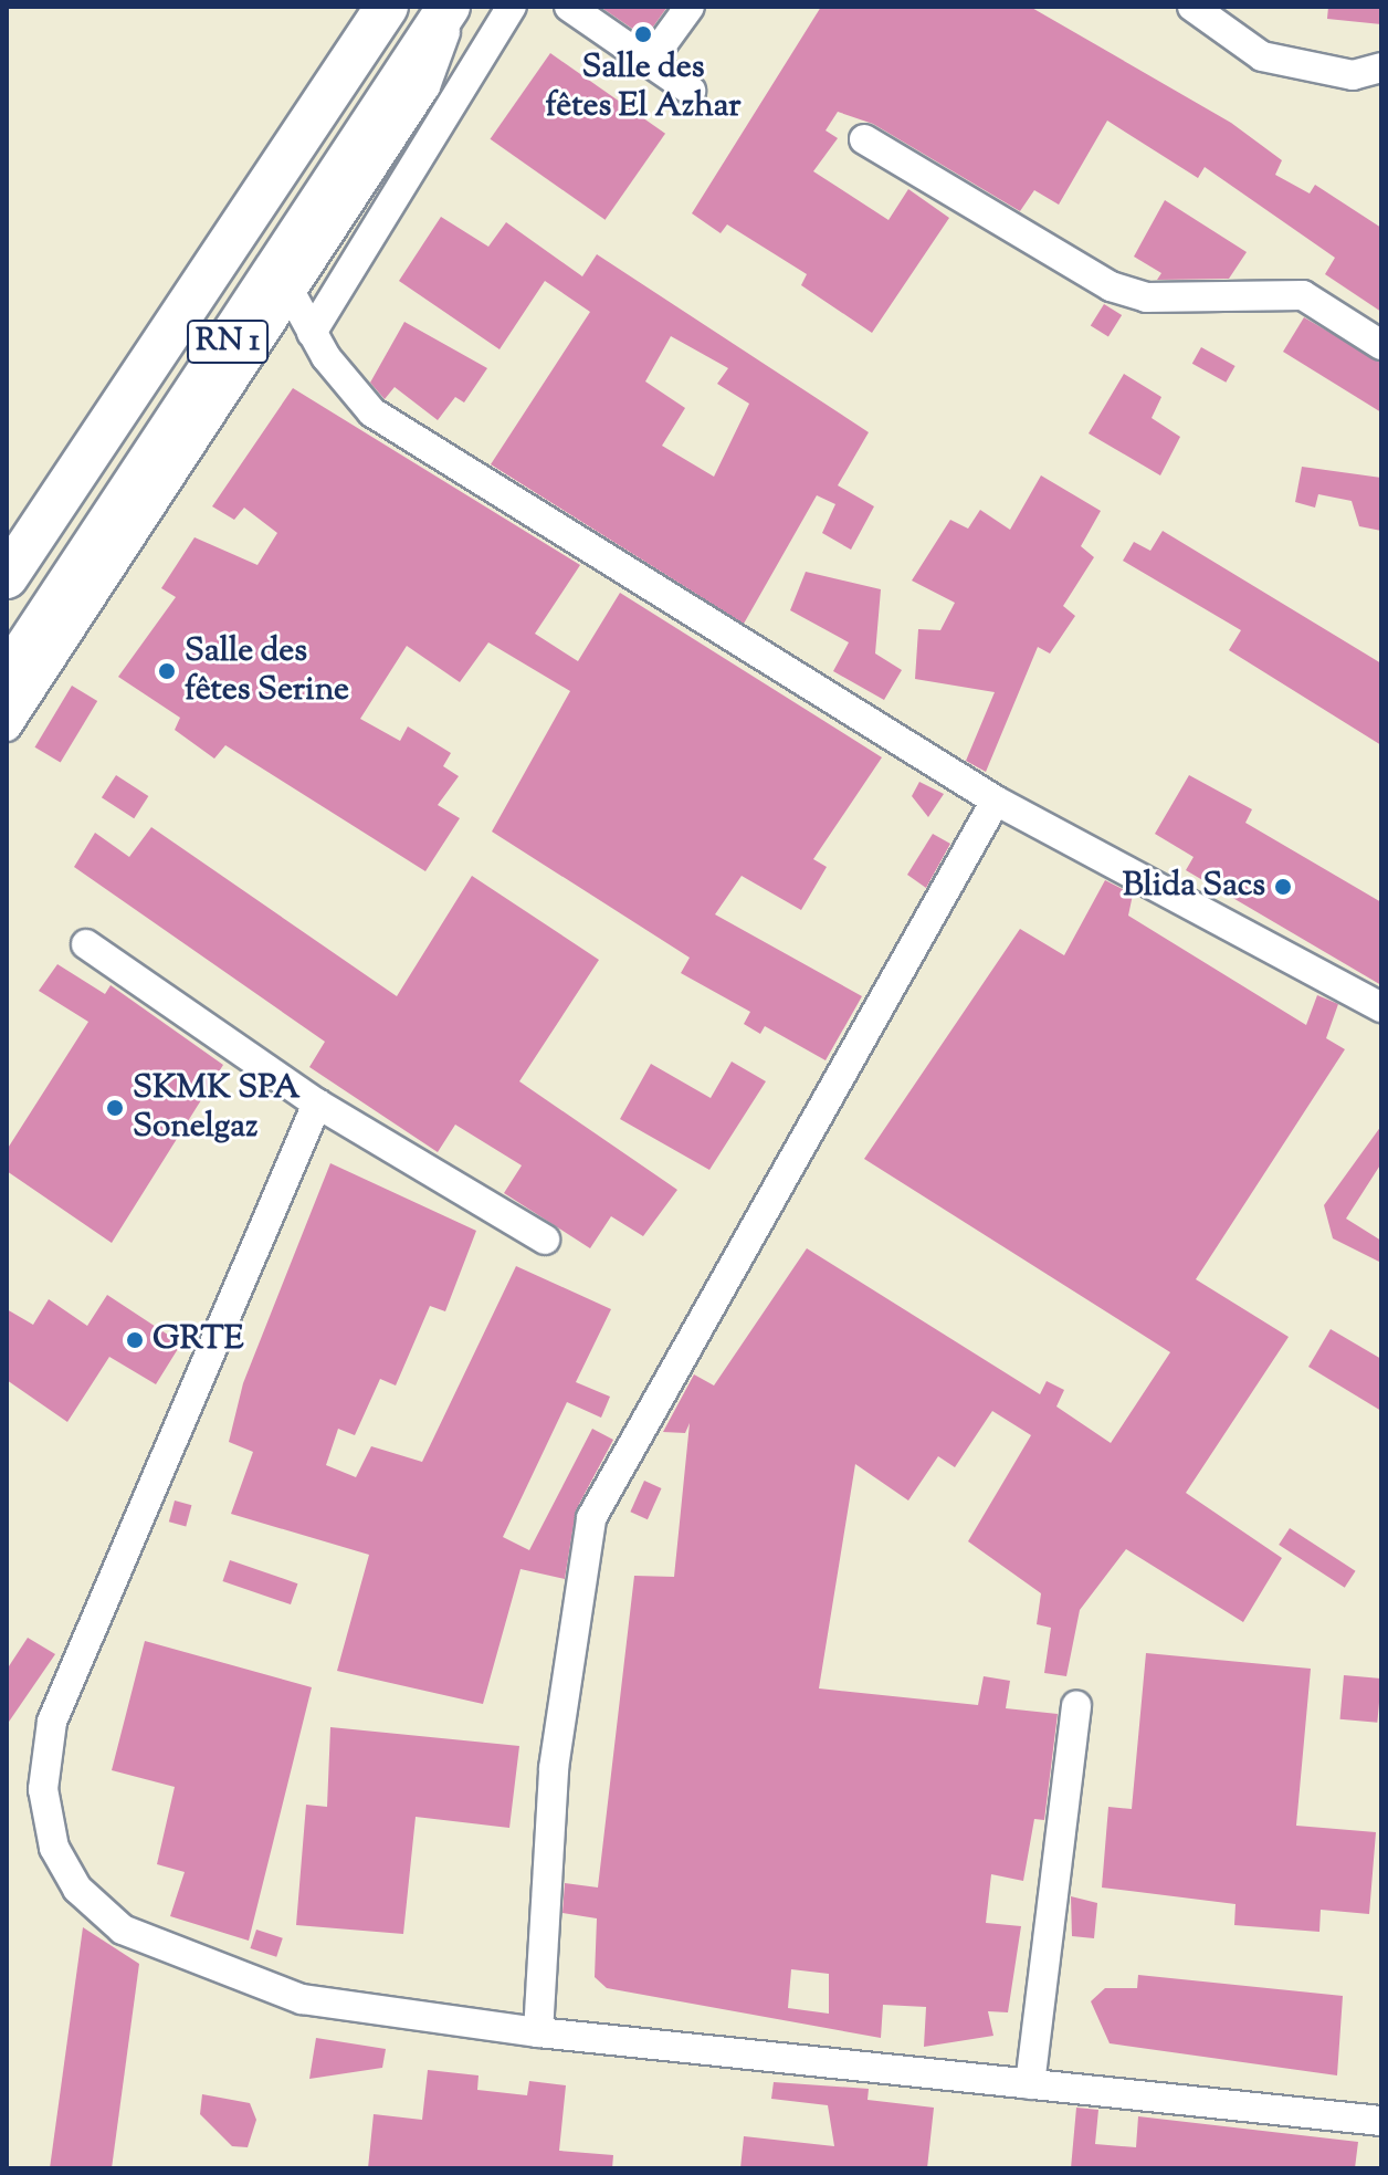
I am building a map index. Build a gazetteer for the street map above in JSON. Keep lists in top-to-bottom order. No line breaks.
{"streets":{"highway":["RN 1"]},"places":["Salle des fêtes El Azhar","Salle des fêtes Serine","Blida Sacs","SKMK SPA Sonelgaz","GRTE"]}
